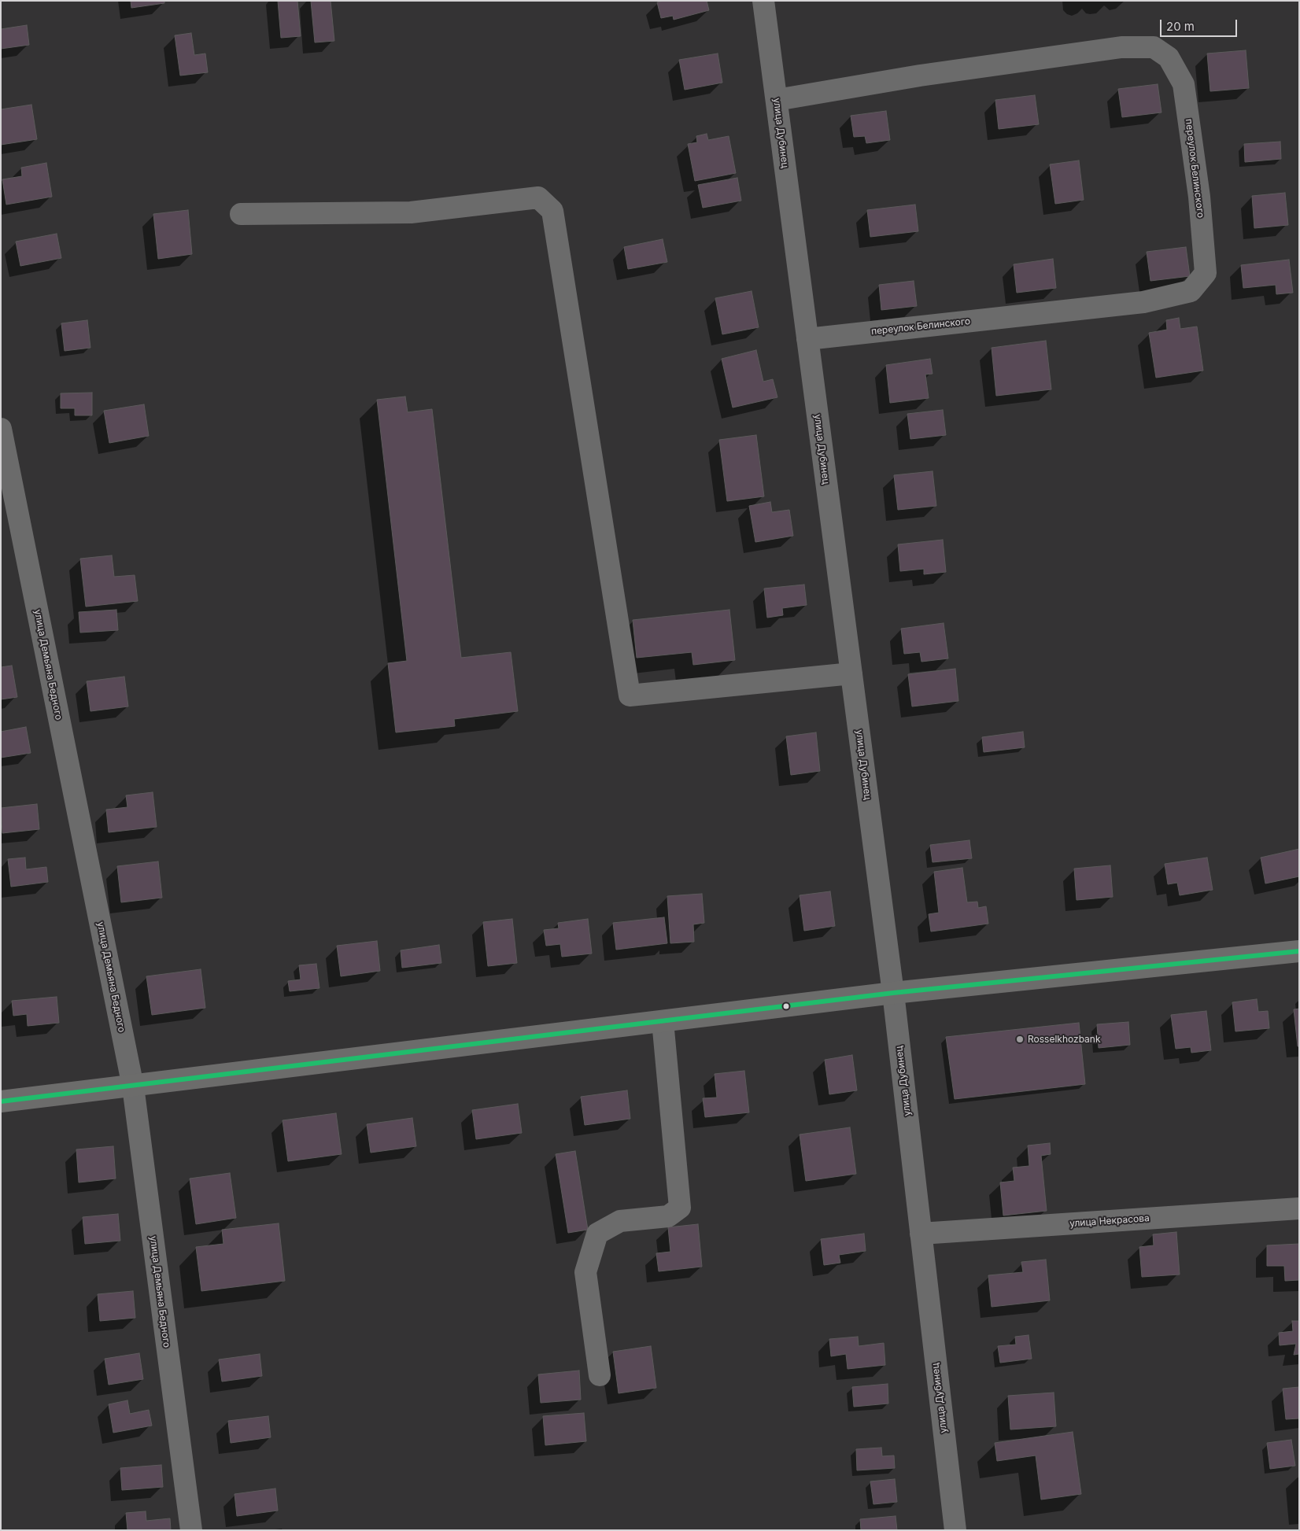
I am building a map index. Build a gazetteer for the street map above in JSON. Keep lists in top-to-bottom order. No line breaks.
{"streets":{"street":["улица Дубинец","переулок Белинского","улица Демьяна Бедного","улица Некрасова"]},"crossings":[["улица Дубинец","переулок Белинского"],["улица Дубинец","улица Некрасова"]],"places":["Rosselkhozbank"],"scale_bar":"20 m"}
